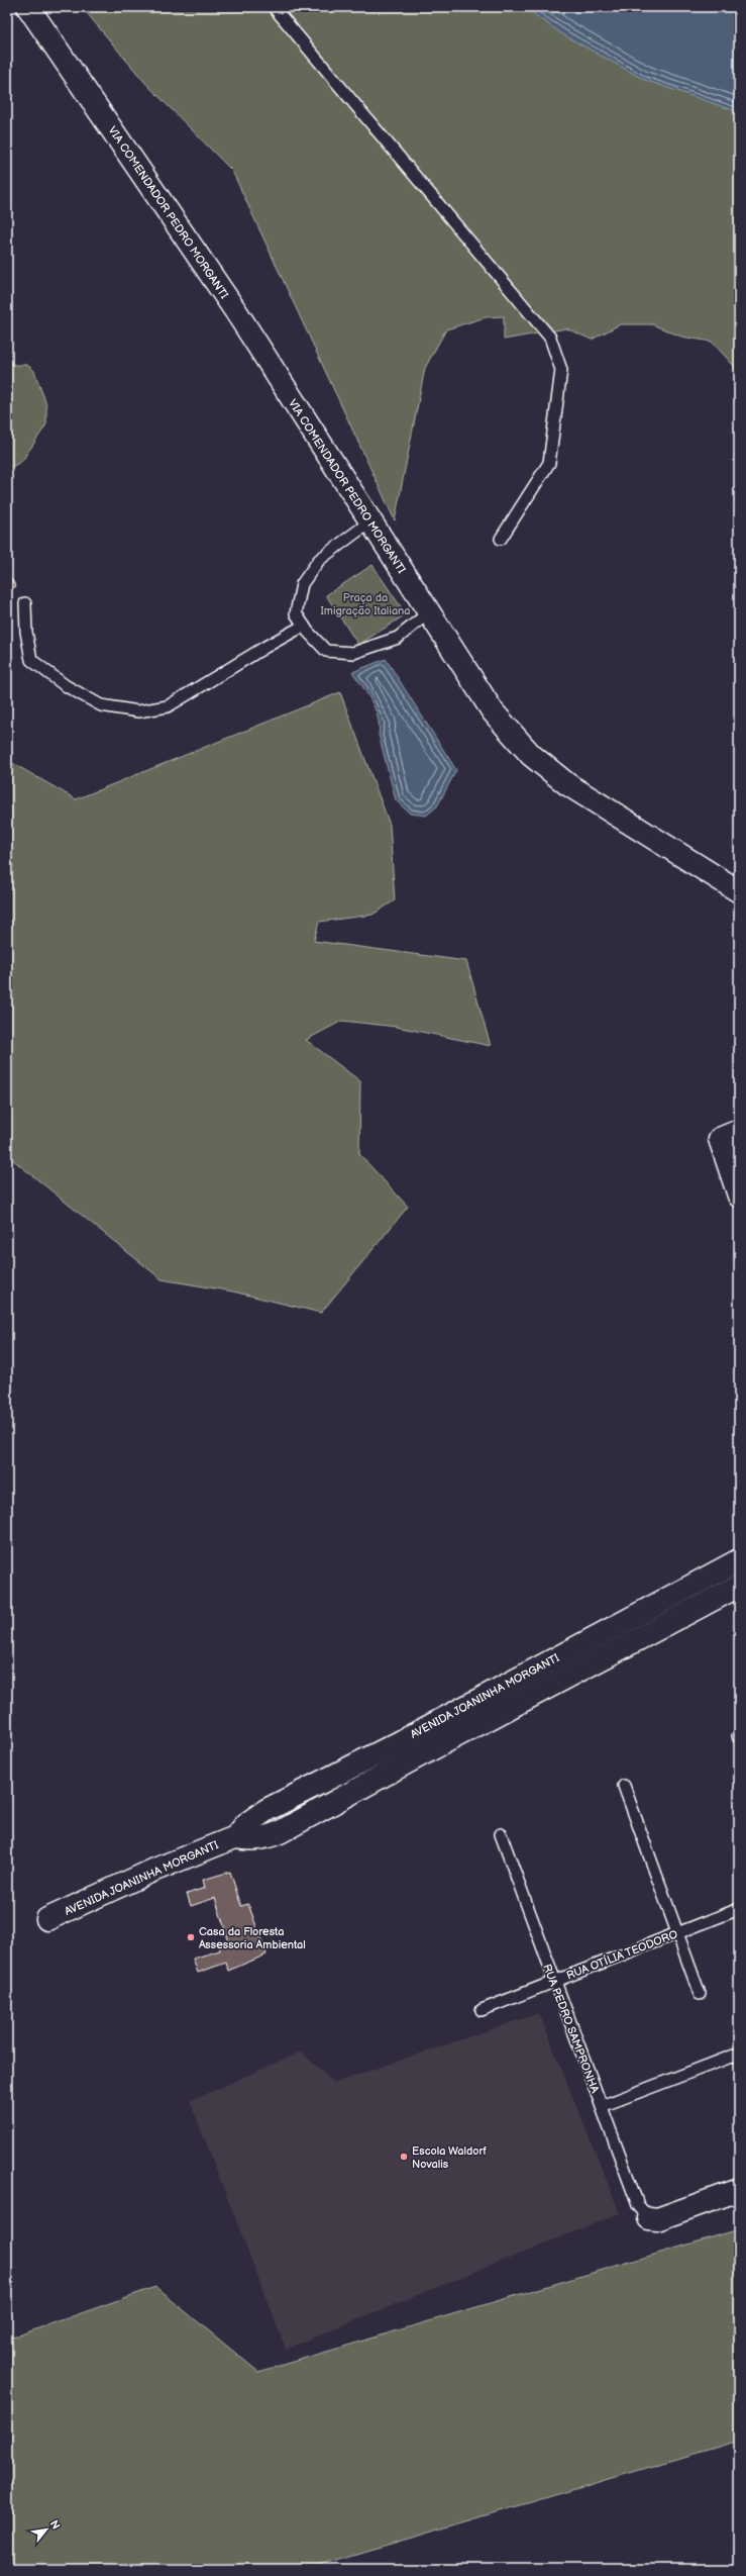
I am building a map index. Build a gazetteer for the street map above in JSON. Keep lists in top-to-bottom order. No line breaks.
{"streets":{"street":["VIA COMENDADOR PEDRO MORGANTI","AVENIDA JOANINHA MORGANTI"],"lane":["RUA OTÍLIA TEODORO","RUA PEDRO SAMPRONHA"]},"crossings":[["RUA OTÍLIA TEODORO","RUA PEDRO SAMPRONHA"]],"parks":["Praça da Imigração Italiana"],"places":["Casa da Floresta Assessoria Ambiental","Escola Waldorf Novalis"],"north":"top right"}
